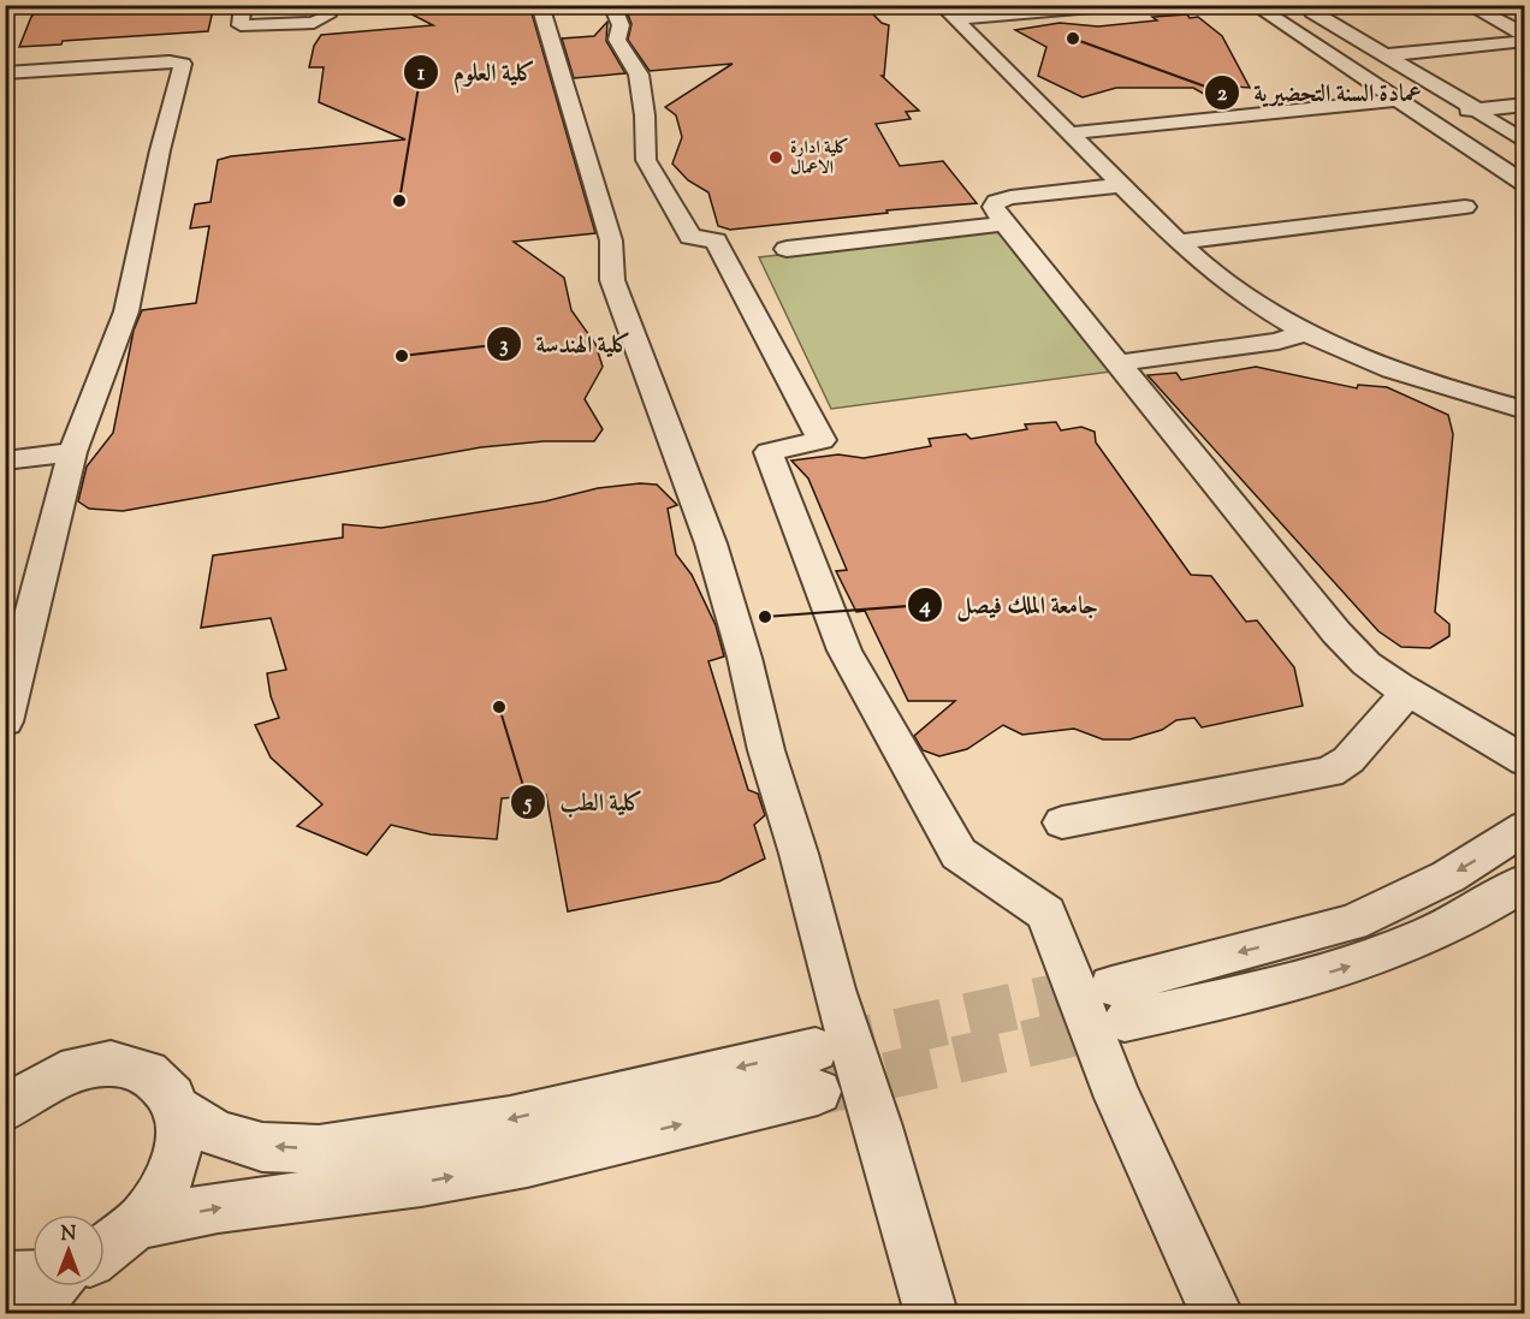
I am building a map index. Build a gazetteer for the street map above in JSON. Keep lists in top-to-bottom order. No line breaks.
{"places":["عمادة السنة التحضيرية","كلية ادارة الاعمال","كلية العلوم","كلية الهندسة","جامعة الملك فيصل","كلية الطب"],"north":"top"}
